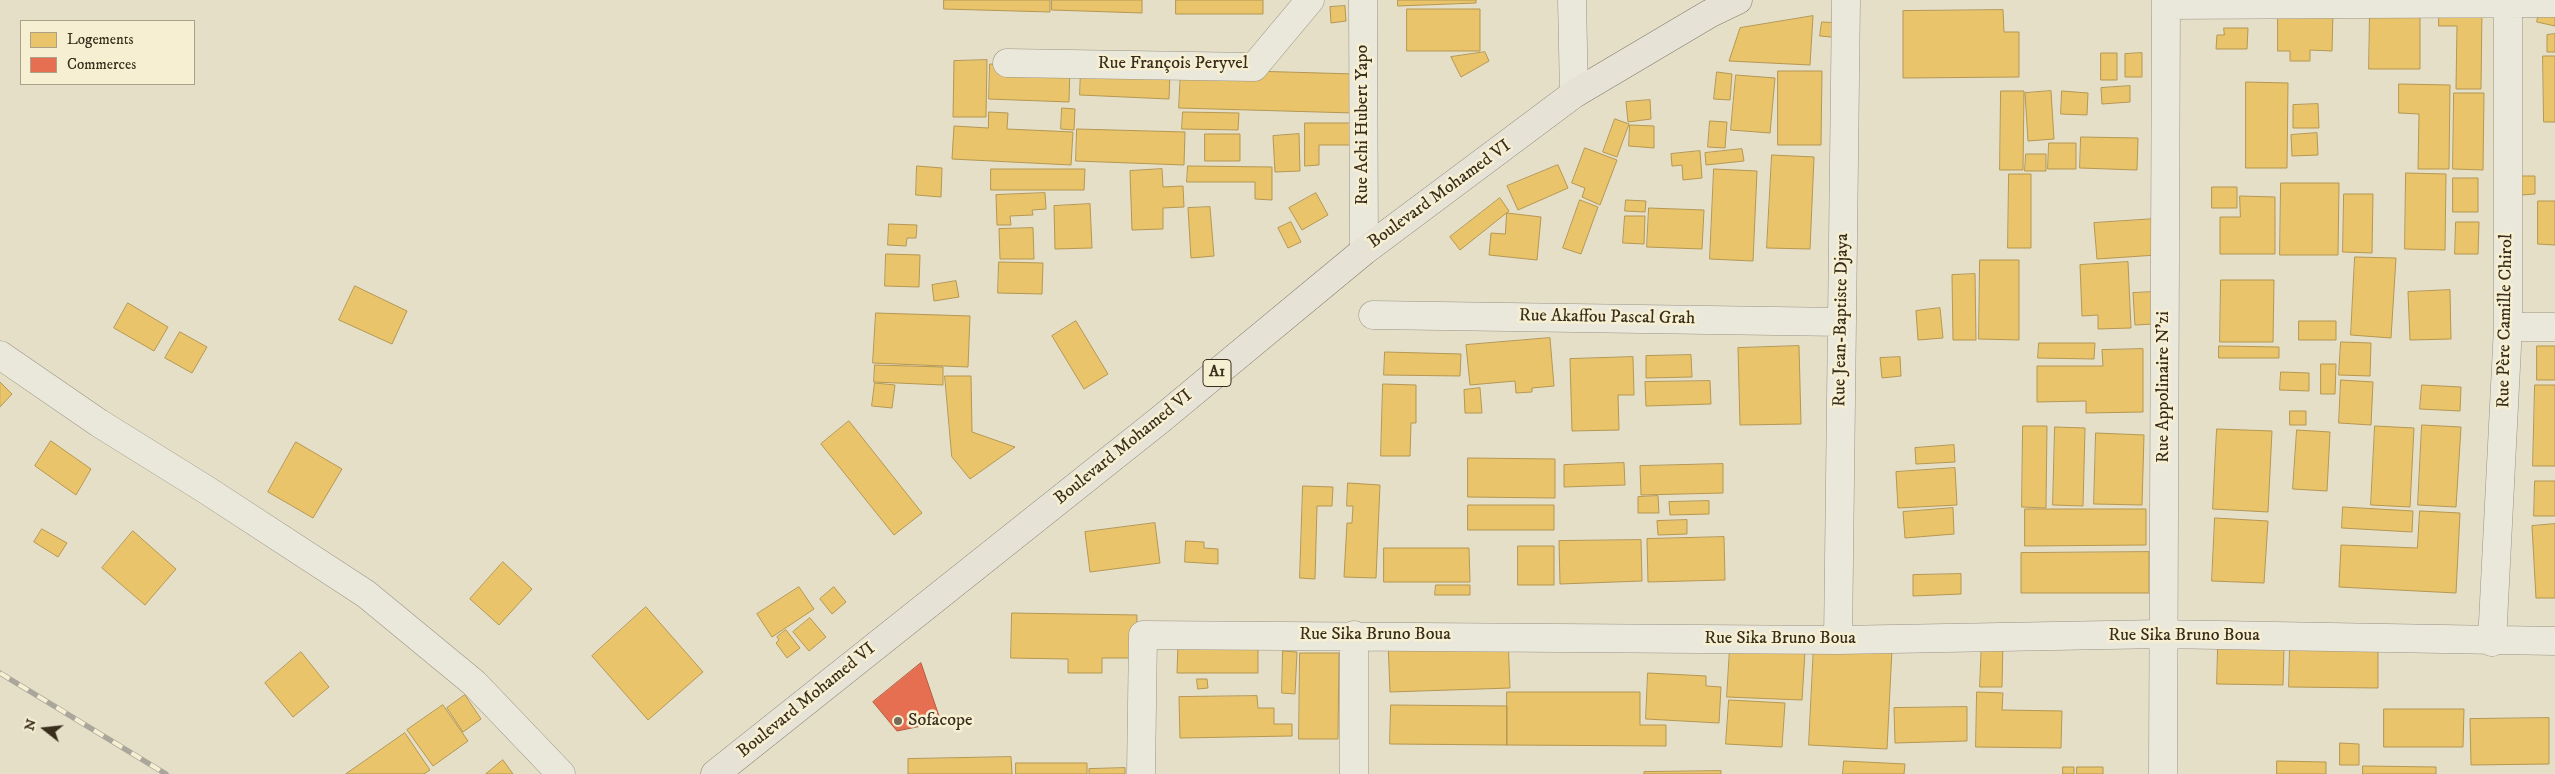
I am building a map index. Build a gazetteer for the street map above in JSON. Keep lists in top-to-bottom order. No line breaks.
{"streets":{"main road":["Boulevard Mohamed VI","A1"],"street":["Rue François Peryvel","Rue Achi Hubert Yapo","Rue Akaffou Pascal Grah","Rue Jean-Baptiste Djaya","Rue Père Camille Chirol","Rue Appolinaire N'zi","Rue Sika Bruno Boua"]},"crossings":[["Rue Achi Hubert Yapo","Boulevard Mohamed VI"],["Rue Akaffou Pascal Grah","Rue Jean-Baptiste Djaya"],["Rue Jean-Baptiste Djaya","Rue Sika Bruno Boua"],["Rue Père Camille Chirol","Rue Sika Bruno Boua"],["Rue Appolinaire N'zi","Rue Sika Bruno Boua"]],"places":["Sofacope"],"legend":["Logements","Commerces"],"north":"left"}
